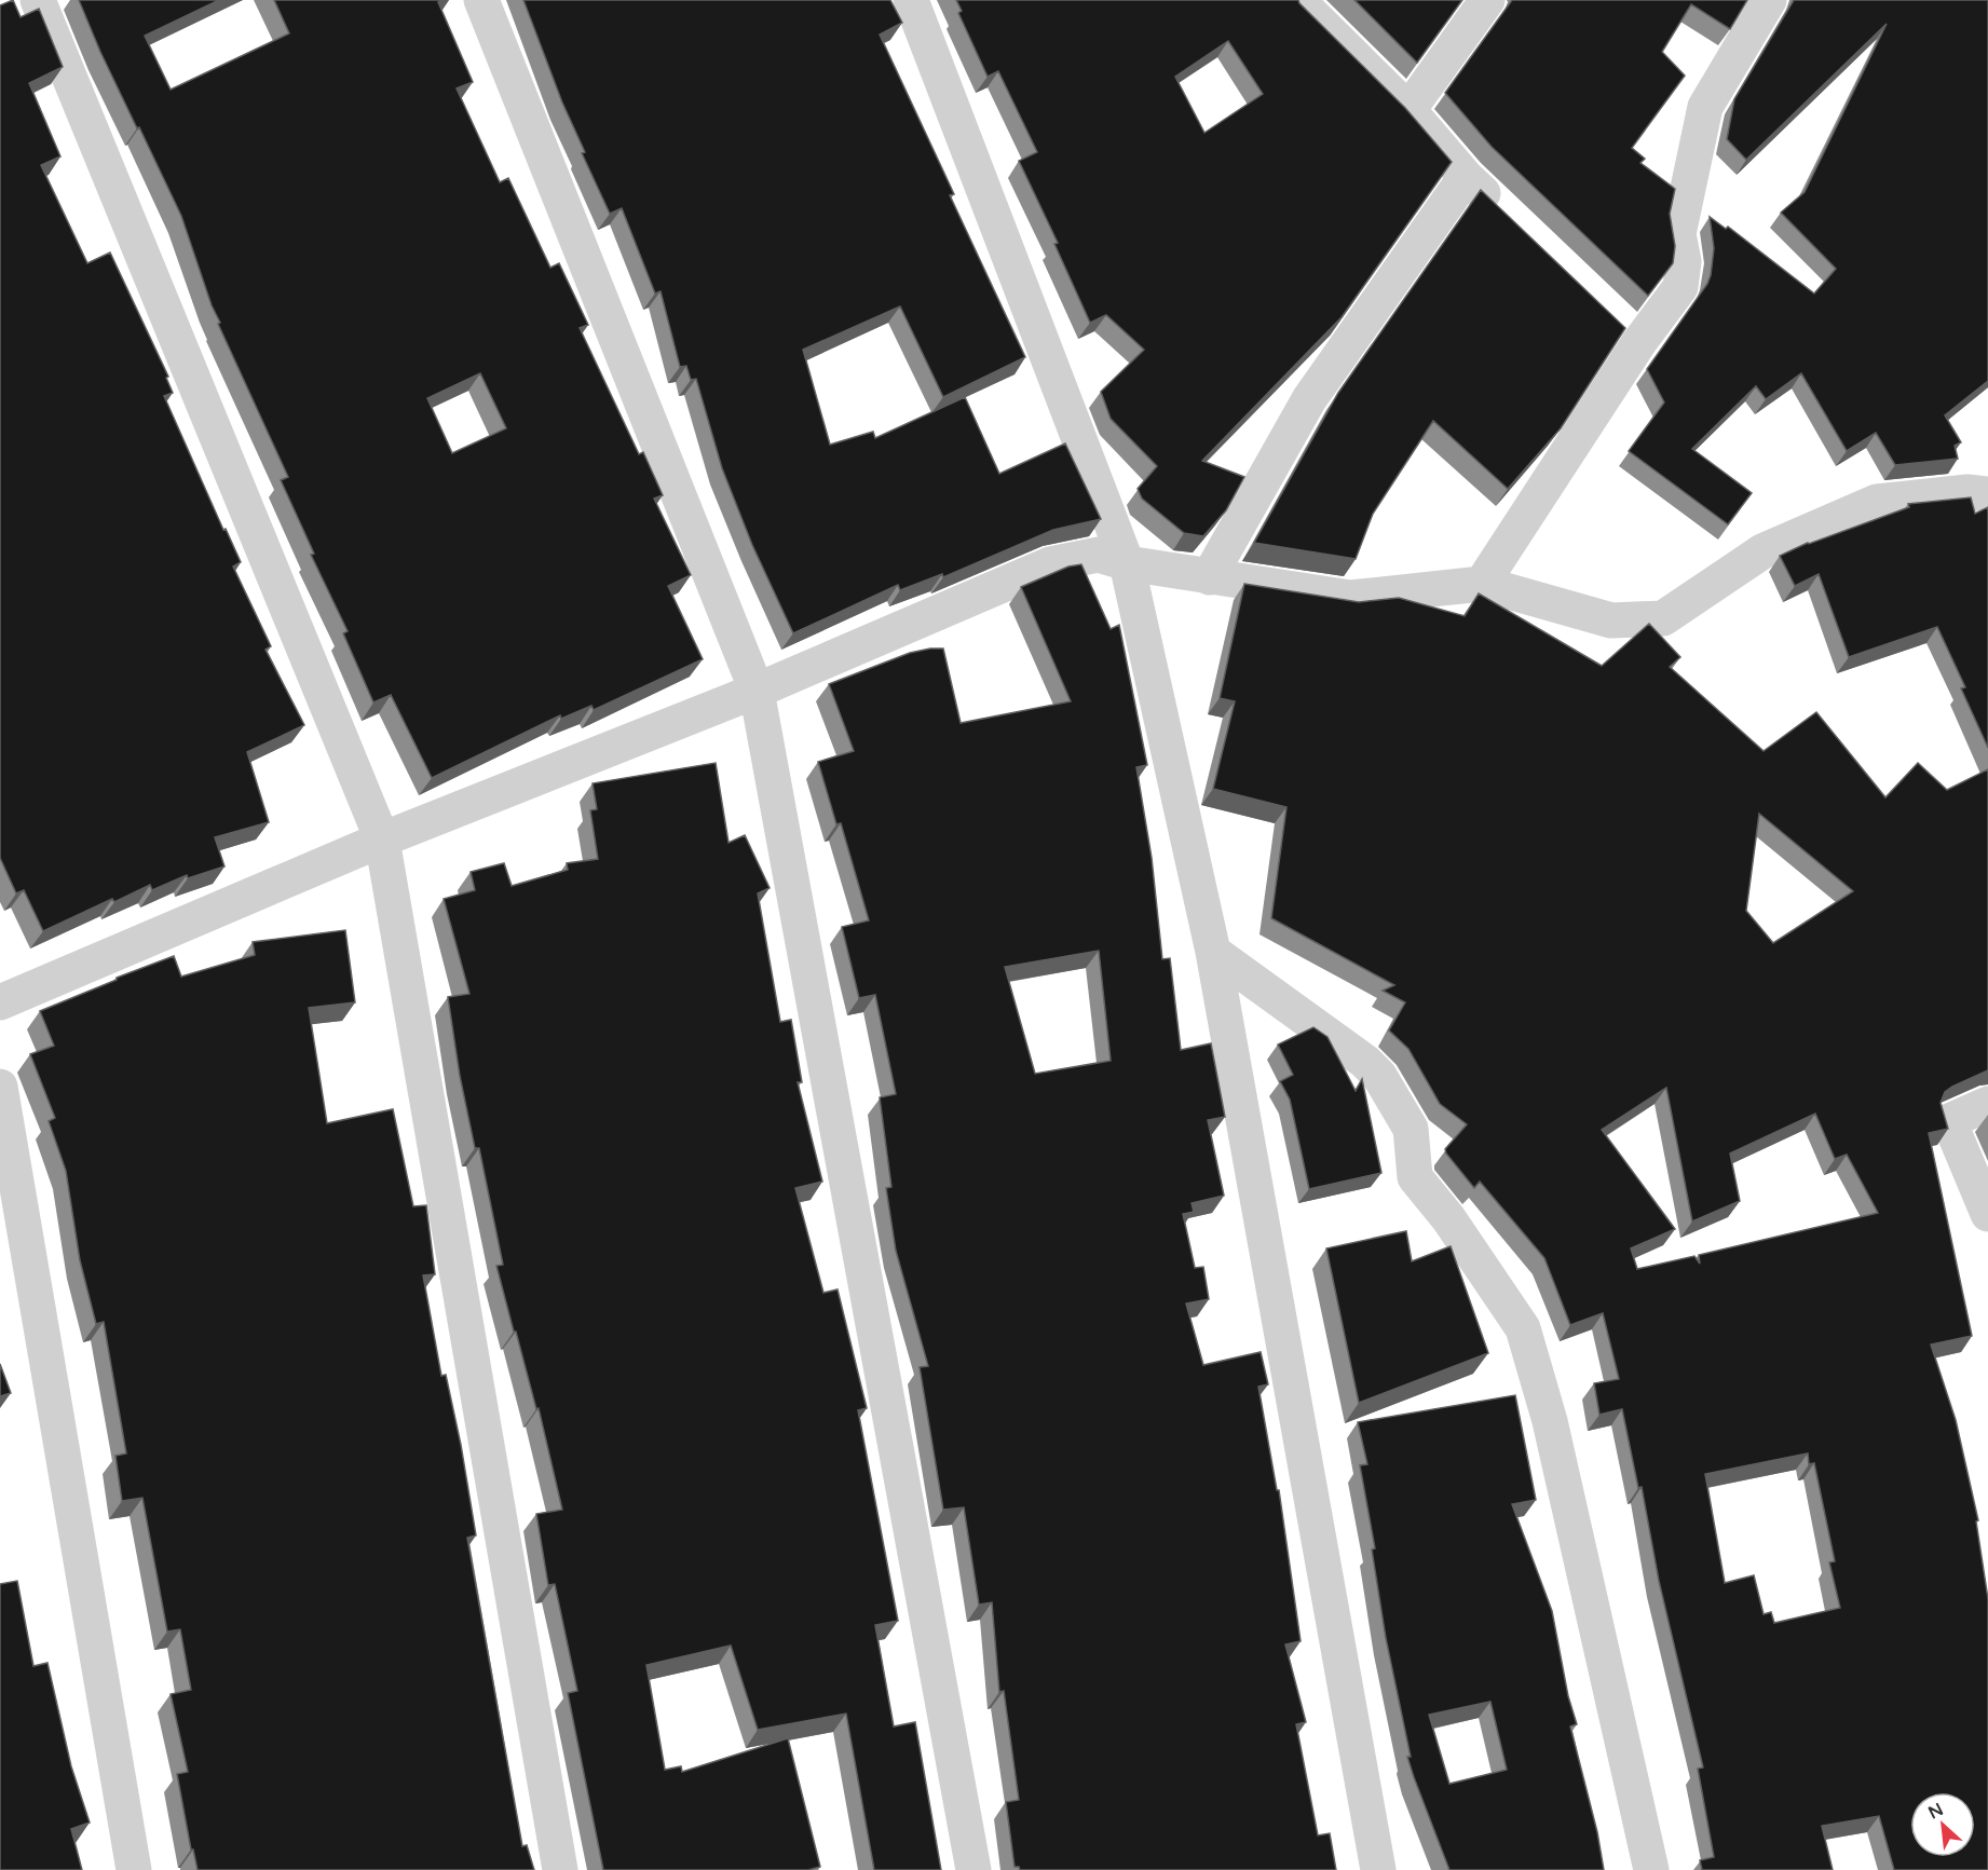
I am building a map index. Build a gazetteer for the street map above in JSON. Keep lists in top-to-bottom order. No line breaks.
{"north":"top left"}
